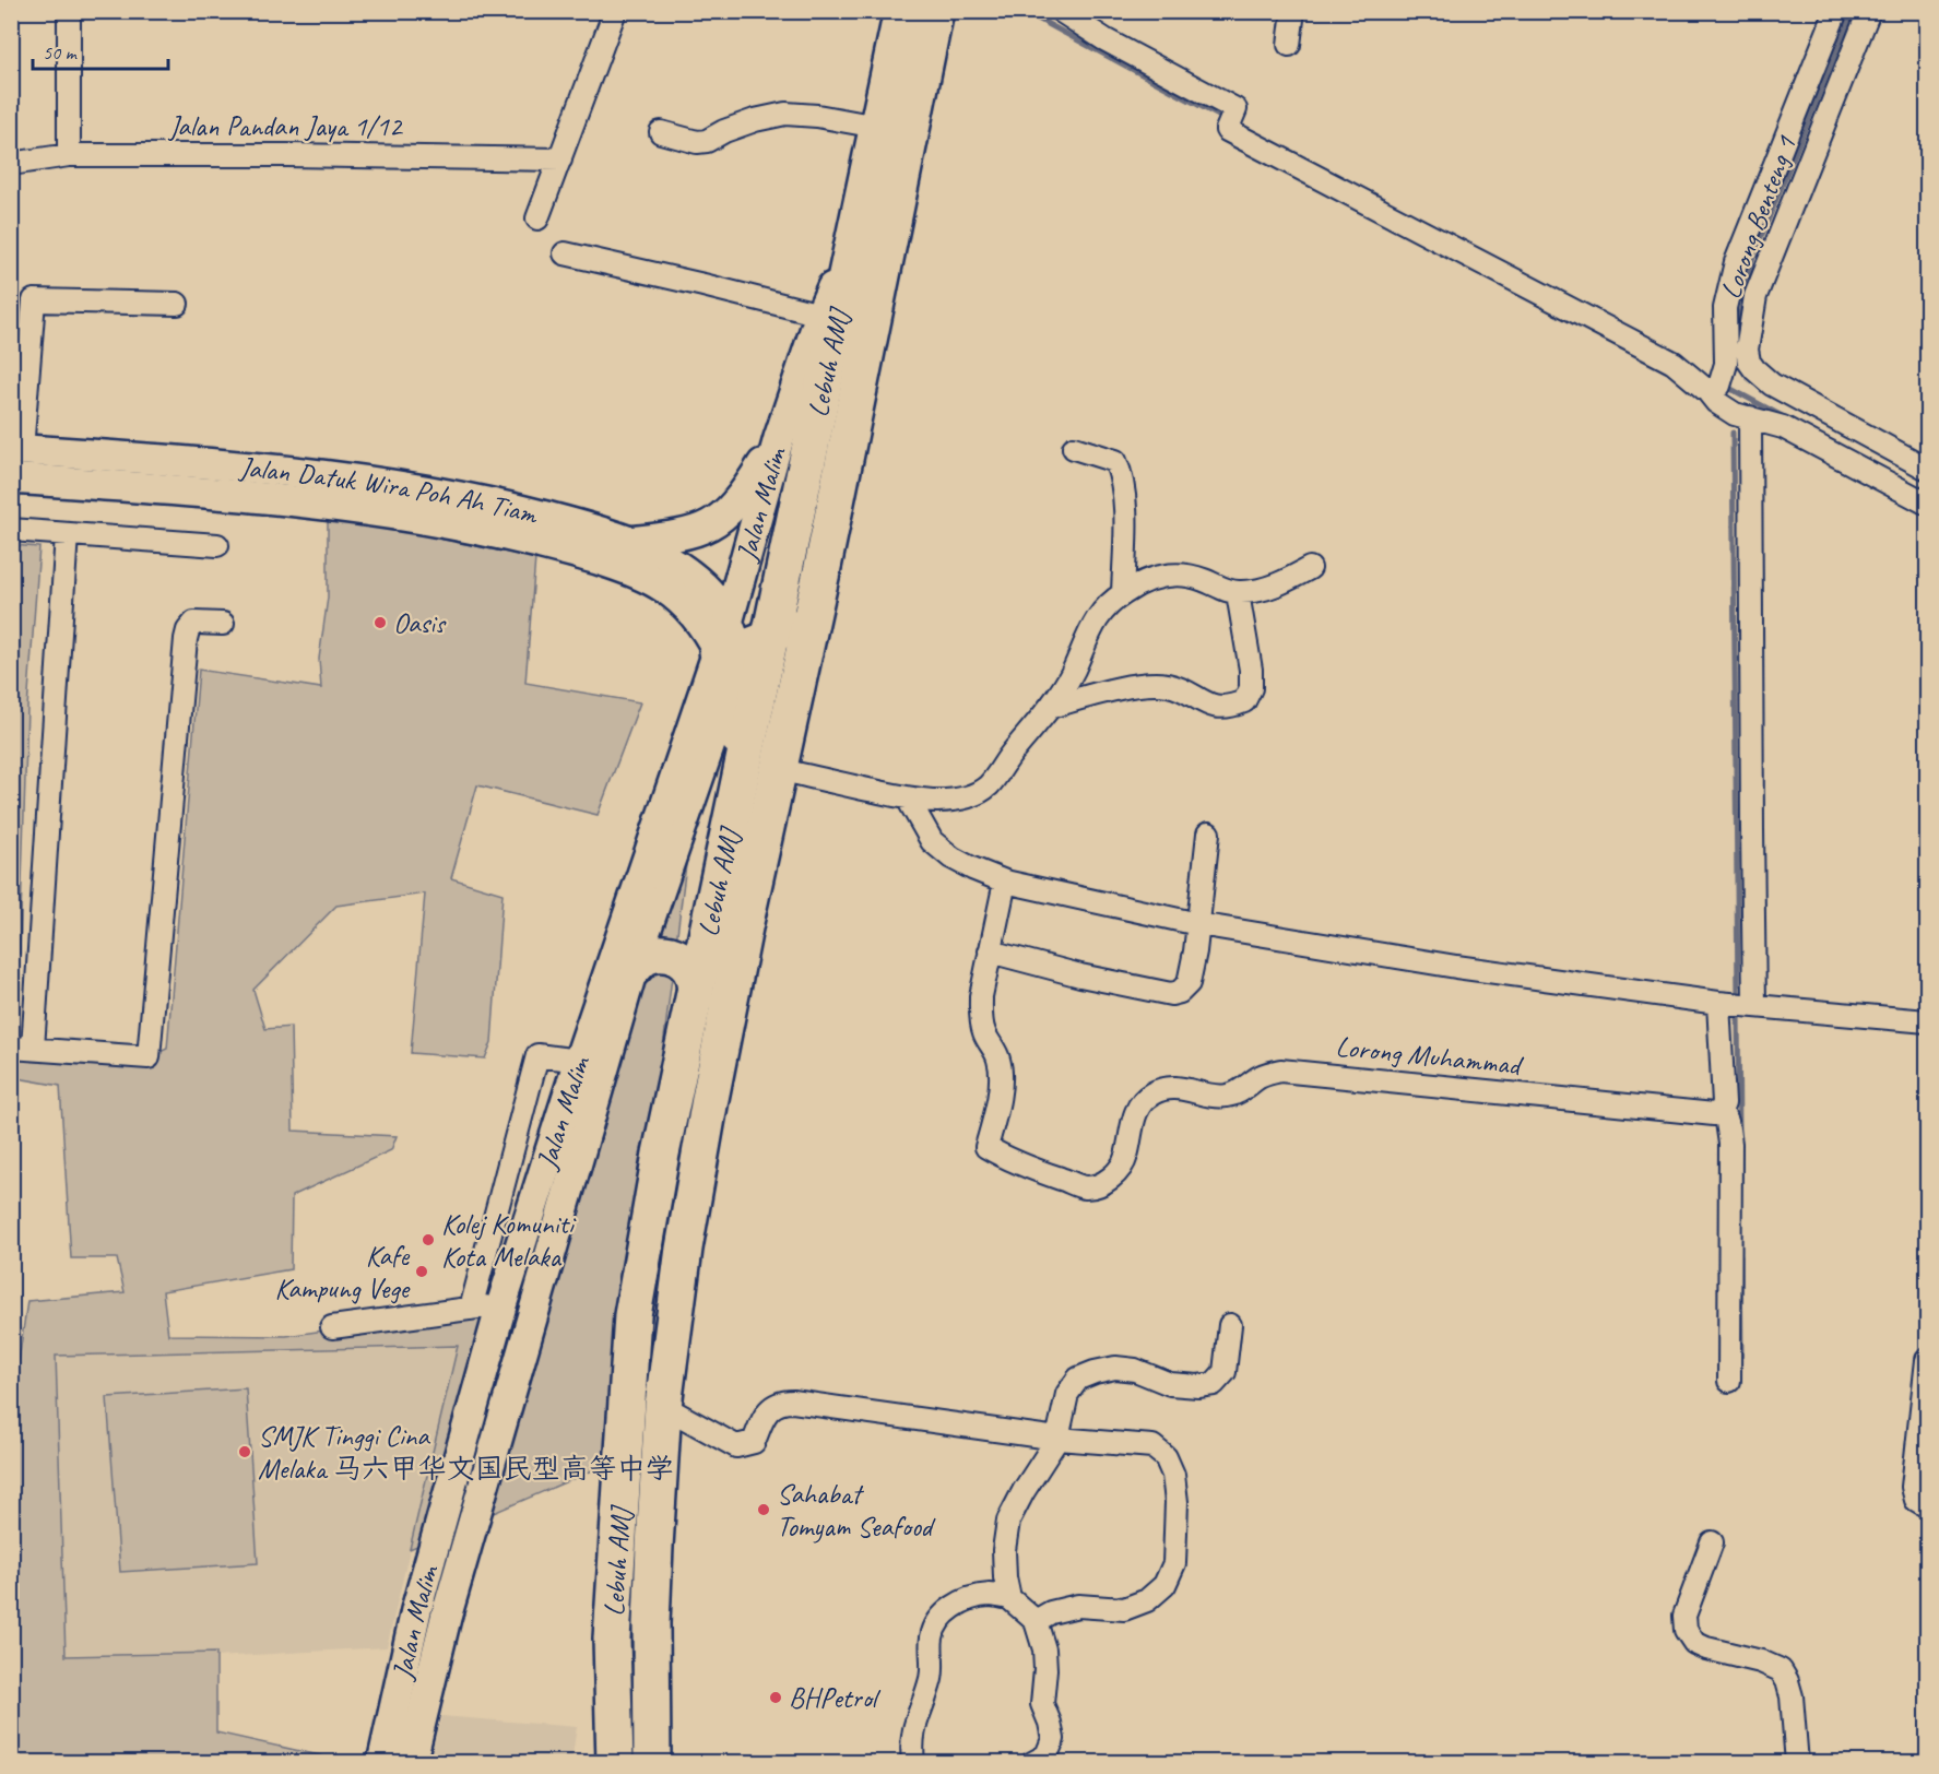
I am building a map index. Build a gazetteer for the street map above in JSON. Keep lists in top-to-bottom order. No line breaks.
{"streets":{"highway":["Lebuh AMJ"],"main road":["Jalan Datuk Wira Poh Ah Tiam","Jalan Malim"],"street":["Jalan Pandan Jaya 1/12","Lorong Benteng 1","Lorong Muhammad"]},"crossings":[["Lebuh AMJ","Jalan Malim"],["Jalan Datuk Wira Poh Ah Tiam","Jalan Malim"]],"places":["Oasis","Kolej Komuniti Kota Melaka","Kafe Kampung Vege","SMJK Tinggi Cina Melaka 马六甲华文国民型高等中学","Sahabat Tomyam Seafood","BHPetrol"],"scale_bar":"50 m"}
